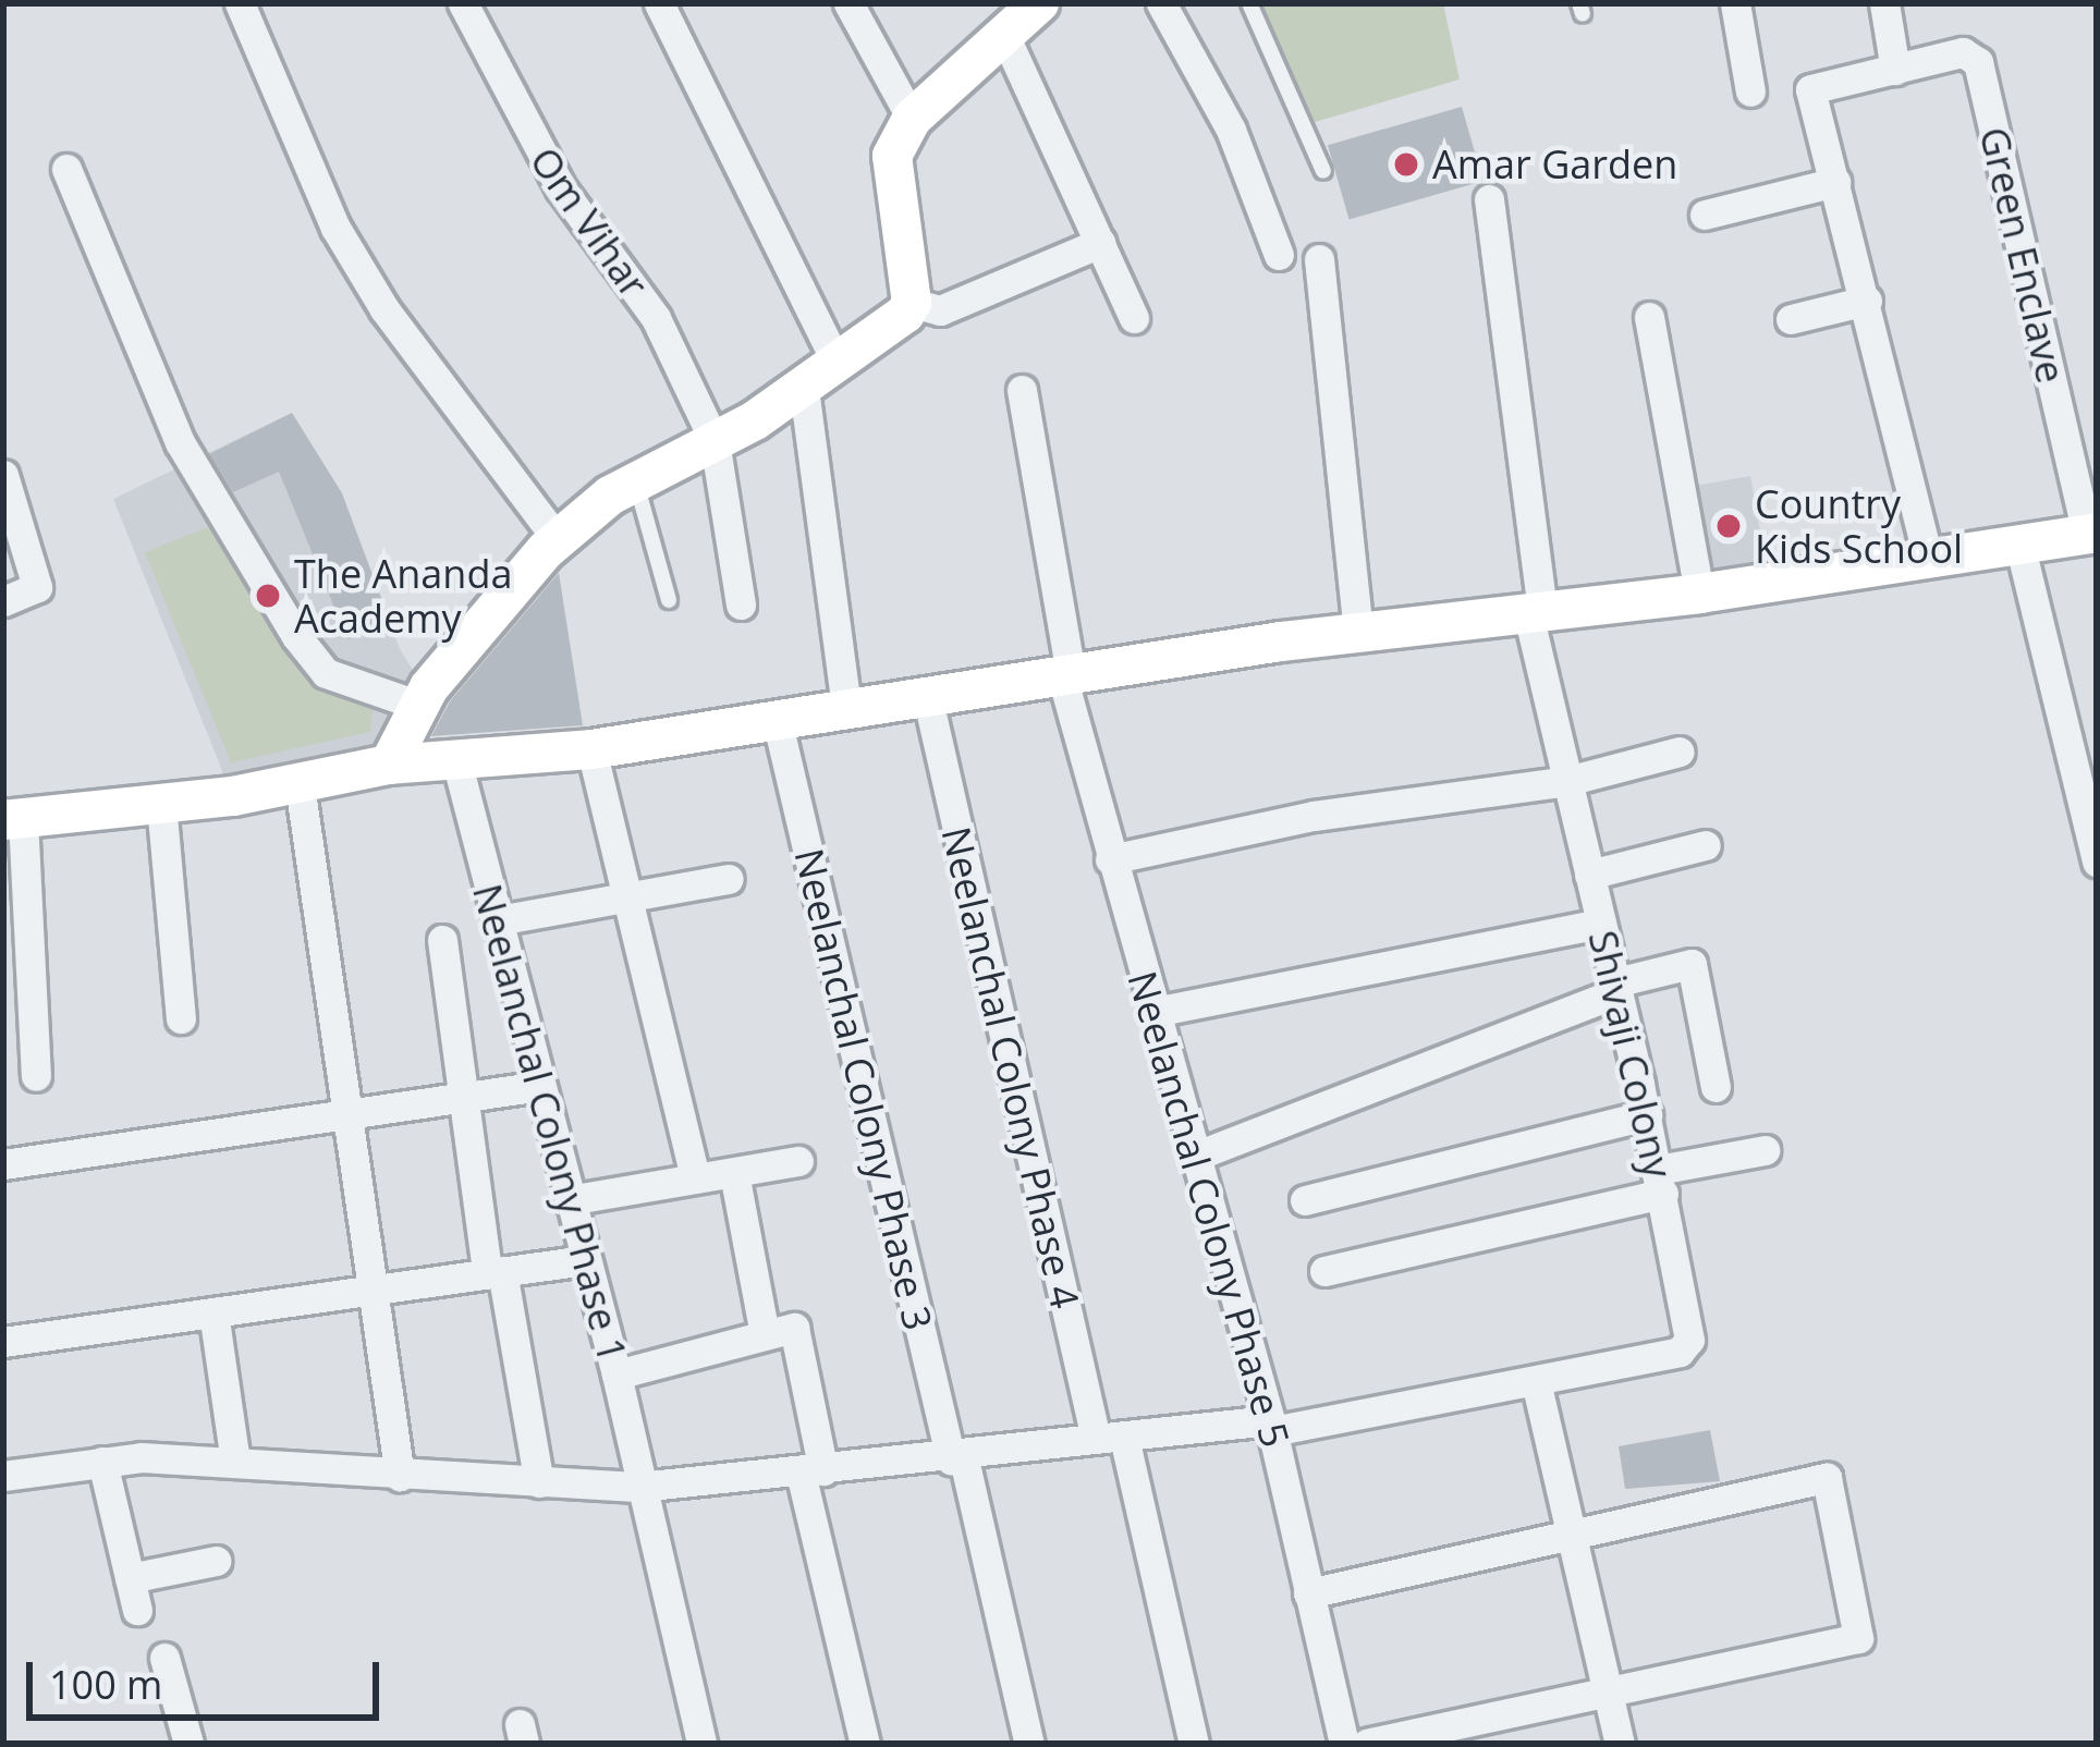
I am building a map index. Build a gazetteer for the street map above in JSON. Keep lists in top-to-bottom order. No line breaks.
{"streets":{"street":["Om Vihar","Green Enclave","Shivaji Colony","Neelanchal Colony Phase 4","Neelanchal Colony Phase 3","Neelanchal Colony Phase 1","Neelanchal Colony Phase 5"]},"places":["Amar Garden","Country Kids School","The Ananda Academy"],"scale_bar":"100 m"}
